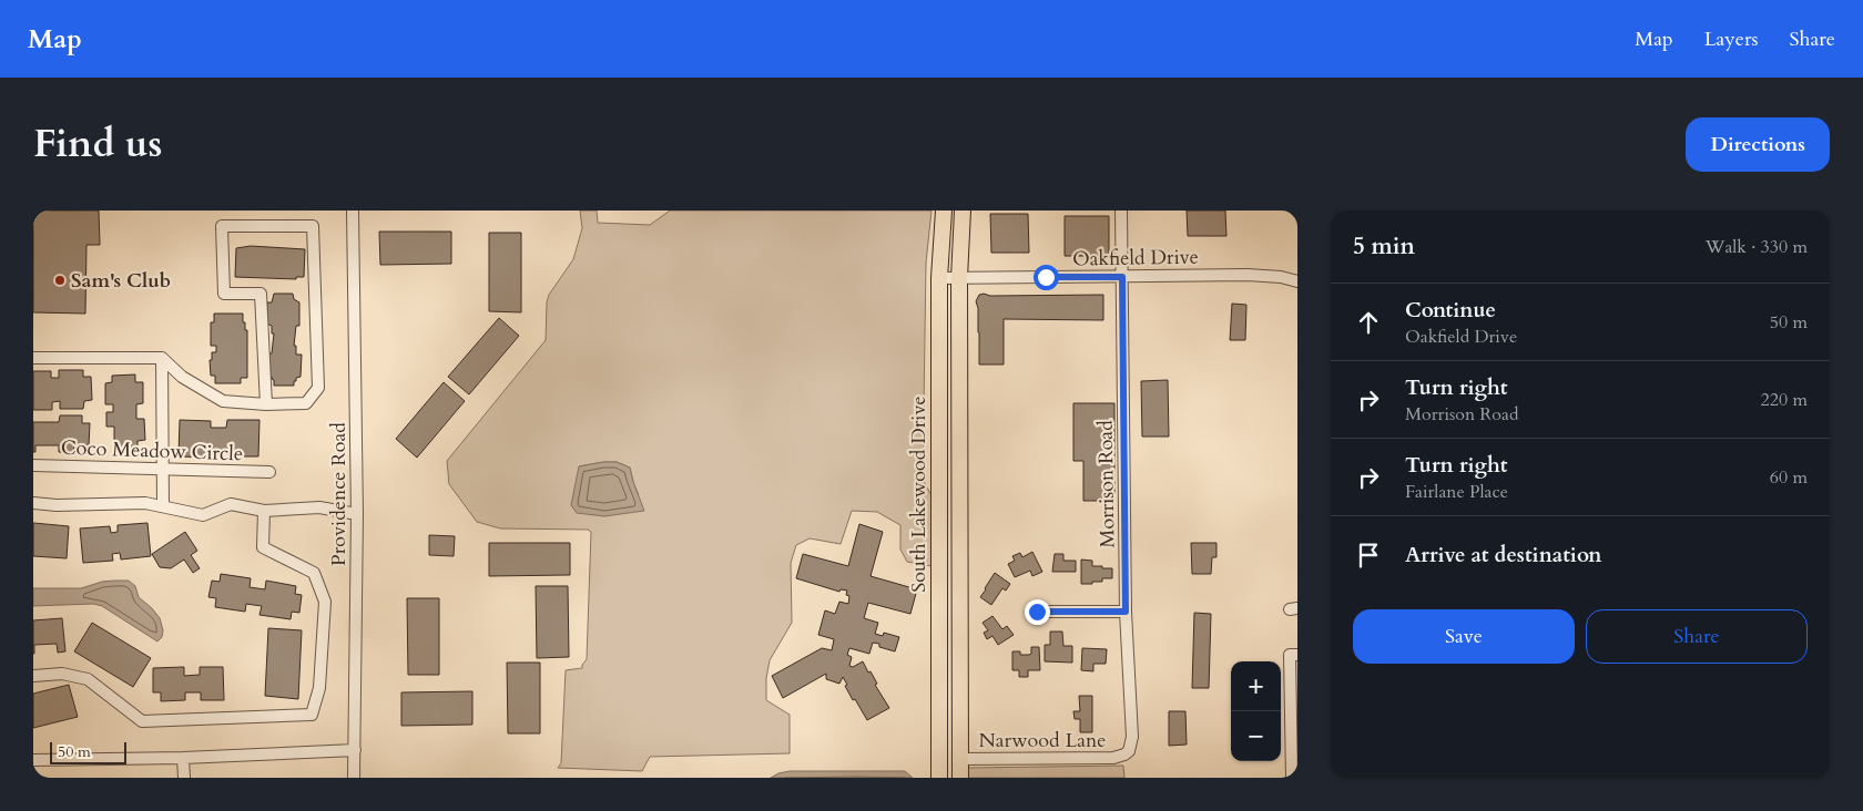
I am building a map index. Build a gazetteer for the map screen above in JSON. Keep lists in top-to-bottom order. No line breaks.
{"streets":{"main road":["South Lakewood Drive"],"street":["Oakfield Drive","Coco Meadow Circle","Morrison Road","Providence Road","Narwood Lane"]},"crossings":[["Oakfield Drive","Morrison Road"],["Oakfield Drive","South Lakewood Drive"],["Morrison Road","Narwood Lane"]],"places":["Sam's Club"],"scale_bar":"50 m","page":{"header":"Map","nav":["Map","Layers","Share"],"title":"Find us","buttons":["Directions",["Save","Share"]],"heading":["5 min","Walk · 330 m"],"list":[["Continue","Oakfield Drive","50 m"],["Turn right","Morrison Road","220 m"],["Turn right","Fairlane Place","60 m"],"Arrive at destination"],"map_buttons":["+","−"],"scale":"50 m"}}
